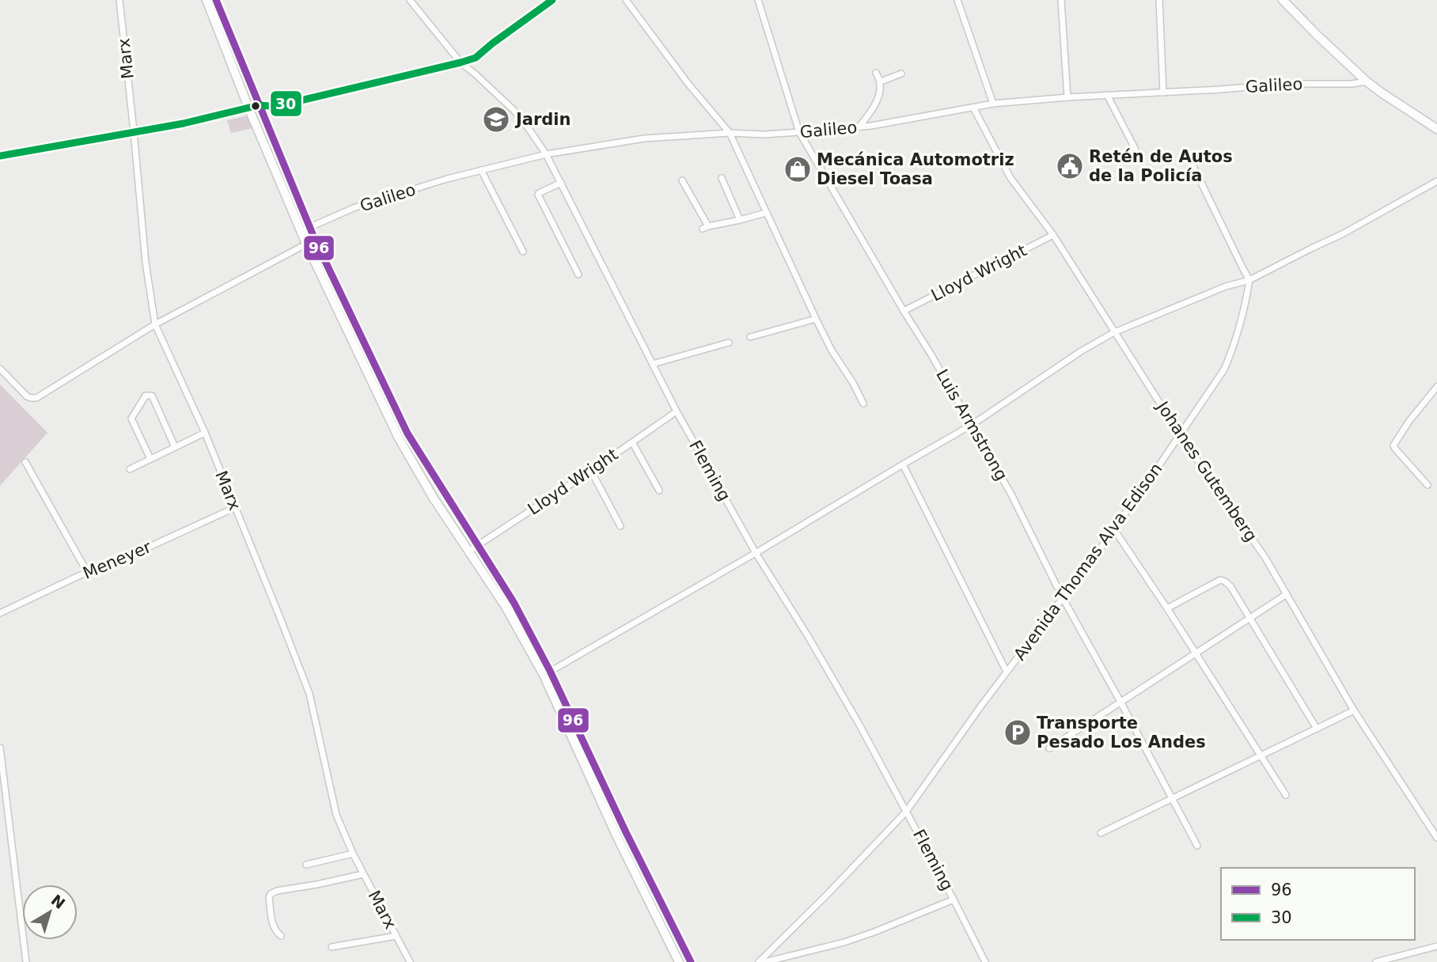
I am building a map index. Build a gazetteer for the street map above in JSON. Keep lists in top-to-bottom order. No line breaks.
{"streets":{"street":["Marx","Galileo","Lloyd Wright","Luis Armstrong","Fleming","Johanes Gutemberg","Meneyer","Avenida Thomas Alva Edison"]},"crossings":[["Marx","Meneyer"],["Galileo","Luis Armstrong"],["Galileo","Fleming"],["Galileo","Johanes Gutemberg"],["Lloyd Wright","Luis Armstrong"],["Lloyd Wright","Fleming"],["Lloyd Wright","Johanes Gutemberg"],["Luis Armstrong","Avenida Thomas Alva Edison"],["Fleming","Avenida Thomas Alva Edison"],["Johanes Gutemberg","Avenida Thomas Alva Edison"]],"places":{"school or university":["Jardin"],"public building":["Retén de Autos de la Policía"],"shop":["Mecánica Automotriz Diesel Toasa"],"parking":["Transporte Pesado Los Andes"]},"lines":["transit line 96","transit line 30"],"legend":["96","30"],"north":"top right"}
